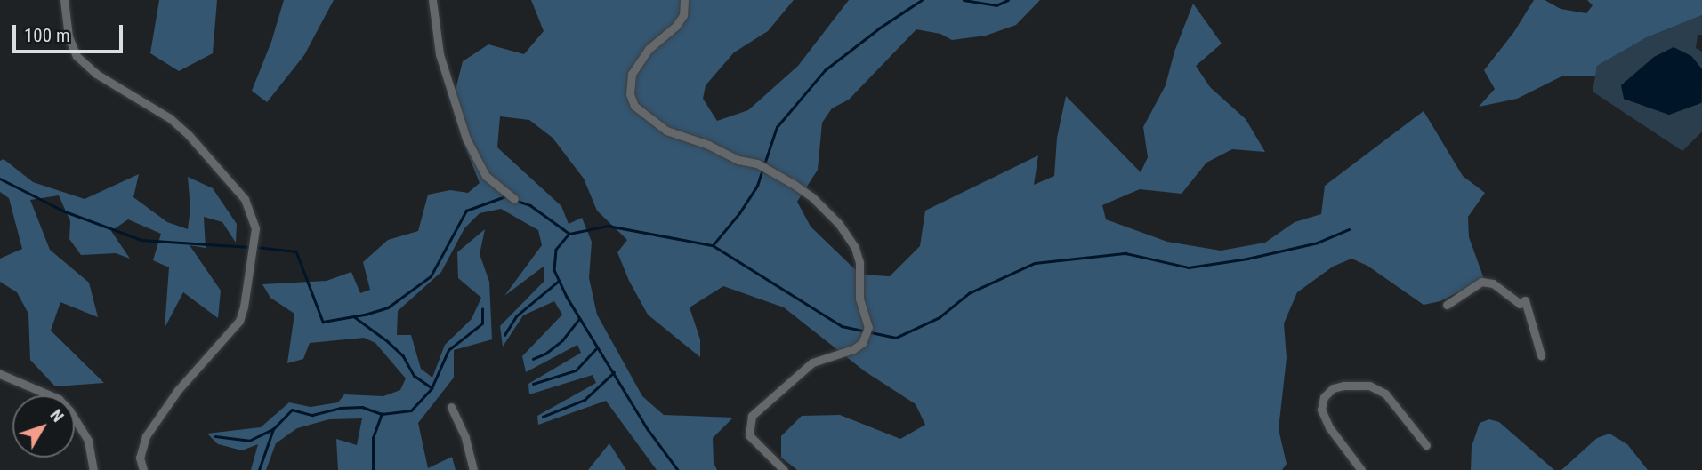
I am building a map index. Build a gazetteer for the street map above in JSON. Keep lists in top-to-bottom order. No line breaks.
{"scale_bar":"100 m","north":"top right"}
